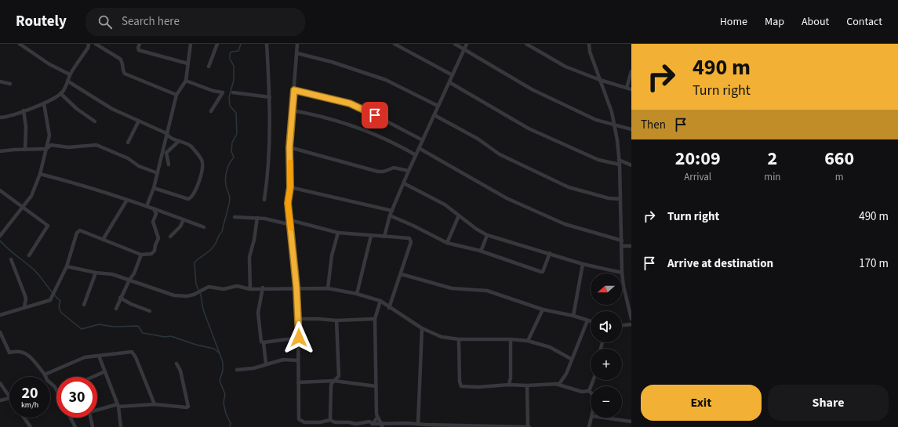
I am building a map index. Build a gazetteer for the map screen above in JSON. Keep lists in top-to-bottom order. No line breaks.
{"north":"left","page":{"header":"Routely","search":"Search here","nav":["Home","Map","About","Contact"],"turn":["490 m","Turn right"],"then":"Then","eta":["20:09","Arrival","2","min","660","m"],"list":[{"name":"Turn right","value":"490 m"},{"name":"Arrive at destination","value":"170 m"}],"map_buttons":["+","−"],"speed":"20 km/h","limit":"30","buttons":["Exit","Share"]}}
